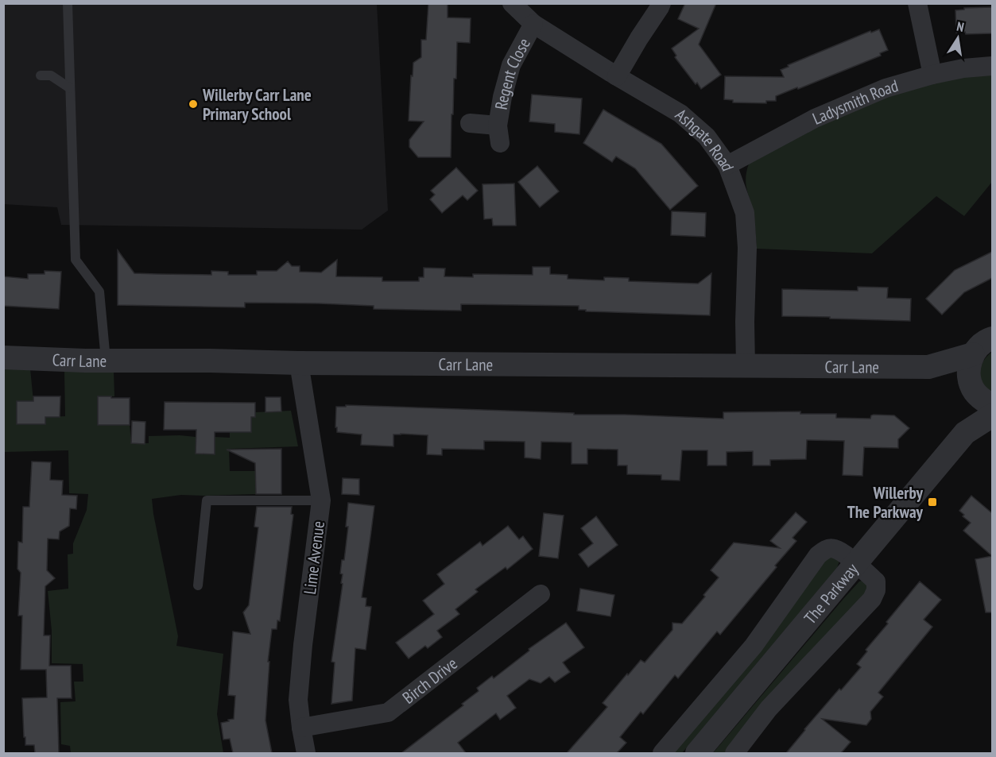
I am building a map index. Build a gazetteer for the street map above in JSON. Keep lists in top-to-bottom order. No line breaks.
{"streets":{"street":["Regent Close","Ladysmith Road","Ashgate Road","Carr Lane","Lime Avenue","The Parkway","Birch Drive"]},"crossings":[["Regent Close","Ashgate Road"],["Ladysmith Road","Ashgate Road"],["Ashgate Road","Carr Lane"],["Carr Lane","Lime Avenue"],["Carr Lane","The Parkway"],["Lime Avenue","Birch Drive"]],"places":{"other":["Willerby Carr Lane Primary School"],"transit":["Willerby The Parkway"]},"north":"top"}
